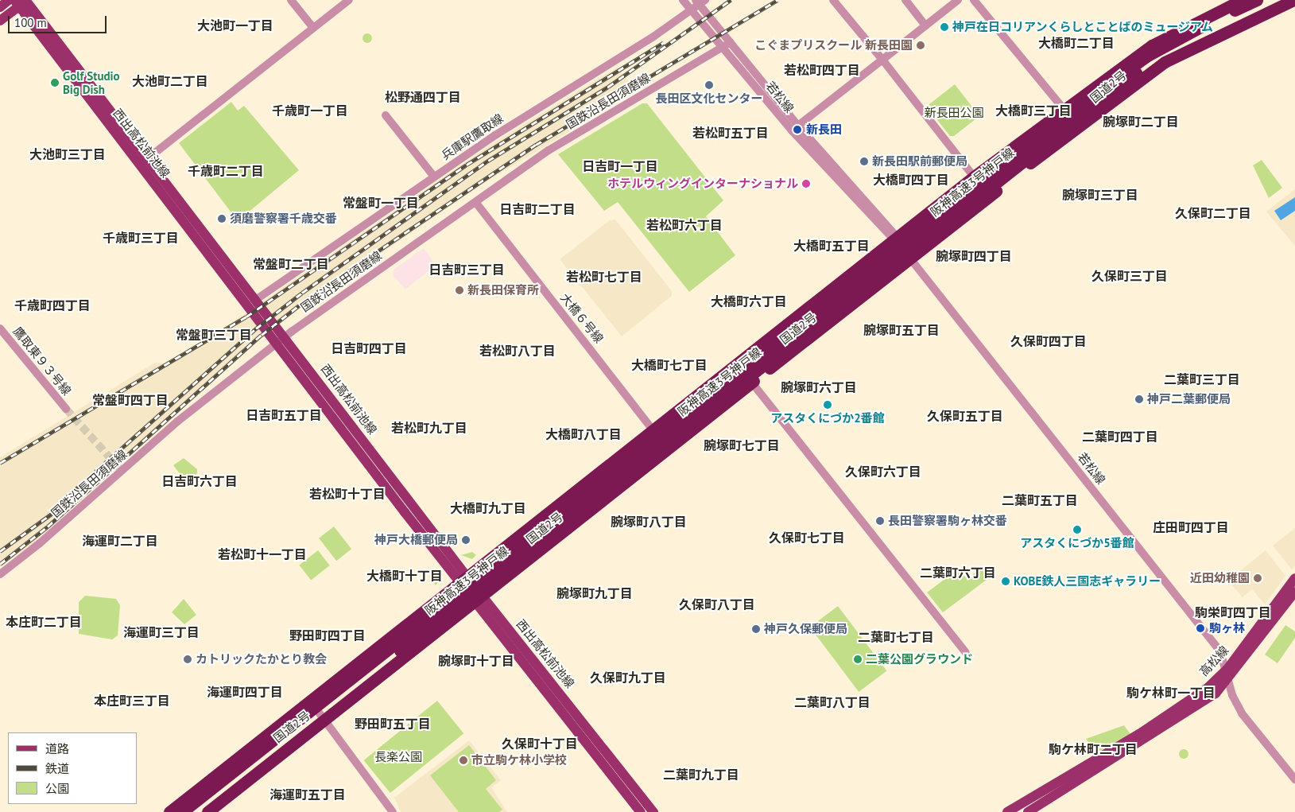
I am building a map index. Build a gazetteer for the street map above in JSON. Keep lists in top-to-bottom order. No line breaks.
{"streets":{"highway":["国道2号","阪神高速3号神戸線"],"main road":["西出高松前池線","高松線"],"street":["若松線","国鉄沿長田須磨線","兵庫駅鷹取線","大橋６号線","鷹取東９３号線"]},"crossings":[["国道2号","若松線"],["国道2号","西出高松前池線"],["国道2号","大橋６号線"],["若松線","国鉄沿長田須磨線"],["若松線","兵庫駅鷹取線"],["若松線","高松線"],["国鉄沿長田須磨線","西出高松前池線"],["国鉄沿長田須磨線","大橋６号線"],["兵庫駅鷹取線","西出高松前池線"]],"districts":["大池町一丁目","大橋町二丁目","若松町四丁目","大池町二丁目","松野通四丁目","千歳町一丁目","大橋町三丁目","腕塚町二丁目","若松町五丁目","大池町三丁目","日吉町一丁目","千歳町二丁目","大橋町四丁目","腕塚町三丁目","常盤町一丁目","日吉町二丁目","久保町二丁目","若松町六丁目","千歳町三丁目","大橋町五丁目","腕塚町四丁目","常盤町二丁目","日吉町三丁目","久保町三丁目","若松町七丁目","大橋町六丁目","千歳町四丁目","腕塚町五丁目","常盤町三丁目","久保町四丁目","日吉町四丁目","若松町八丁目","大橋町七丁目","二葉町三丁目","腕塚町六丁目","常盤町四丁目","日吉町五丁目","久保町五丁目","若松町九丁目","大橋町八丁目","二葉町四丁目","腕塚町七丁目","久保町六丁目","日吉町六丁目","若松町十丁目","二葉町五丁目","大橋町九丁目","腕塚町八丁目","庄田町四丁目","久保町七丁目","海運町二丁目","若松町十一丁目","二葉町六丁目","大橋町十丁目","腕塚町九丁目","久保町八丁目","駒栄町四丁目","本庄町二丁目","海運町三丁目","野田町四丁目","二葉町七丁目","腕塚町十丁目","久保町九丁目","海運町四丁目","駒ケ林町一丁目","本庄町三丁目","二葉町八丁目","野田町五丁目","久保町十丁目","駒ケ林町二丁目","二葉町九丁目","海運町五丁目"],"parks":["新長田公園","長楽公園"],"places":["神戸在日コリアンくらしとことばのミュージアム","こぐまプリスクール 新長田園","Golf Studio Big Dish","長田区文化センター","新長田","新長田駅前郵便局","ホテルウィングインターナショナル","須磨警察署千歳交番","新長田保育所","神戸二葉郵便局","アスタくにづか2番館","長田警察署駒ヶ林交番","アスタくにづか5番館","神戸大橋郵便局","近田幼稚園","KOBE鉄人三国志ギャラリー","駒ヶ林","神戸久保郵便局","カトリックたかとり教会","二葉公園グラウンド","市立駒ケ林小学校"],"legend":["道路","鉄道","公園"],"scale_bar":"100 m"}
